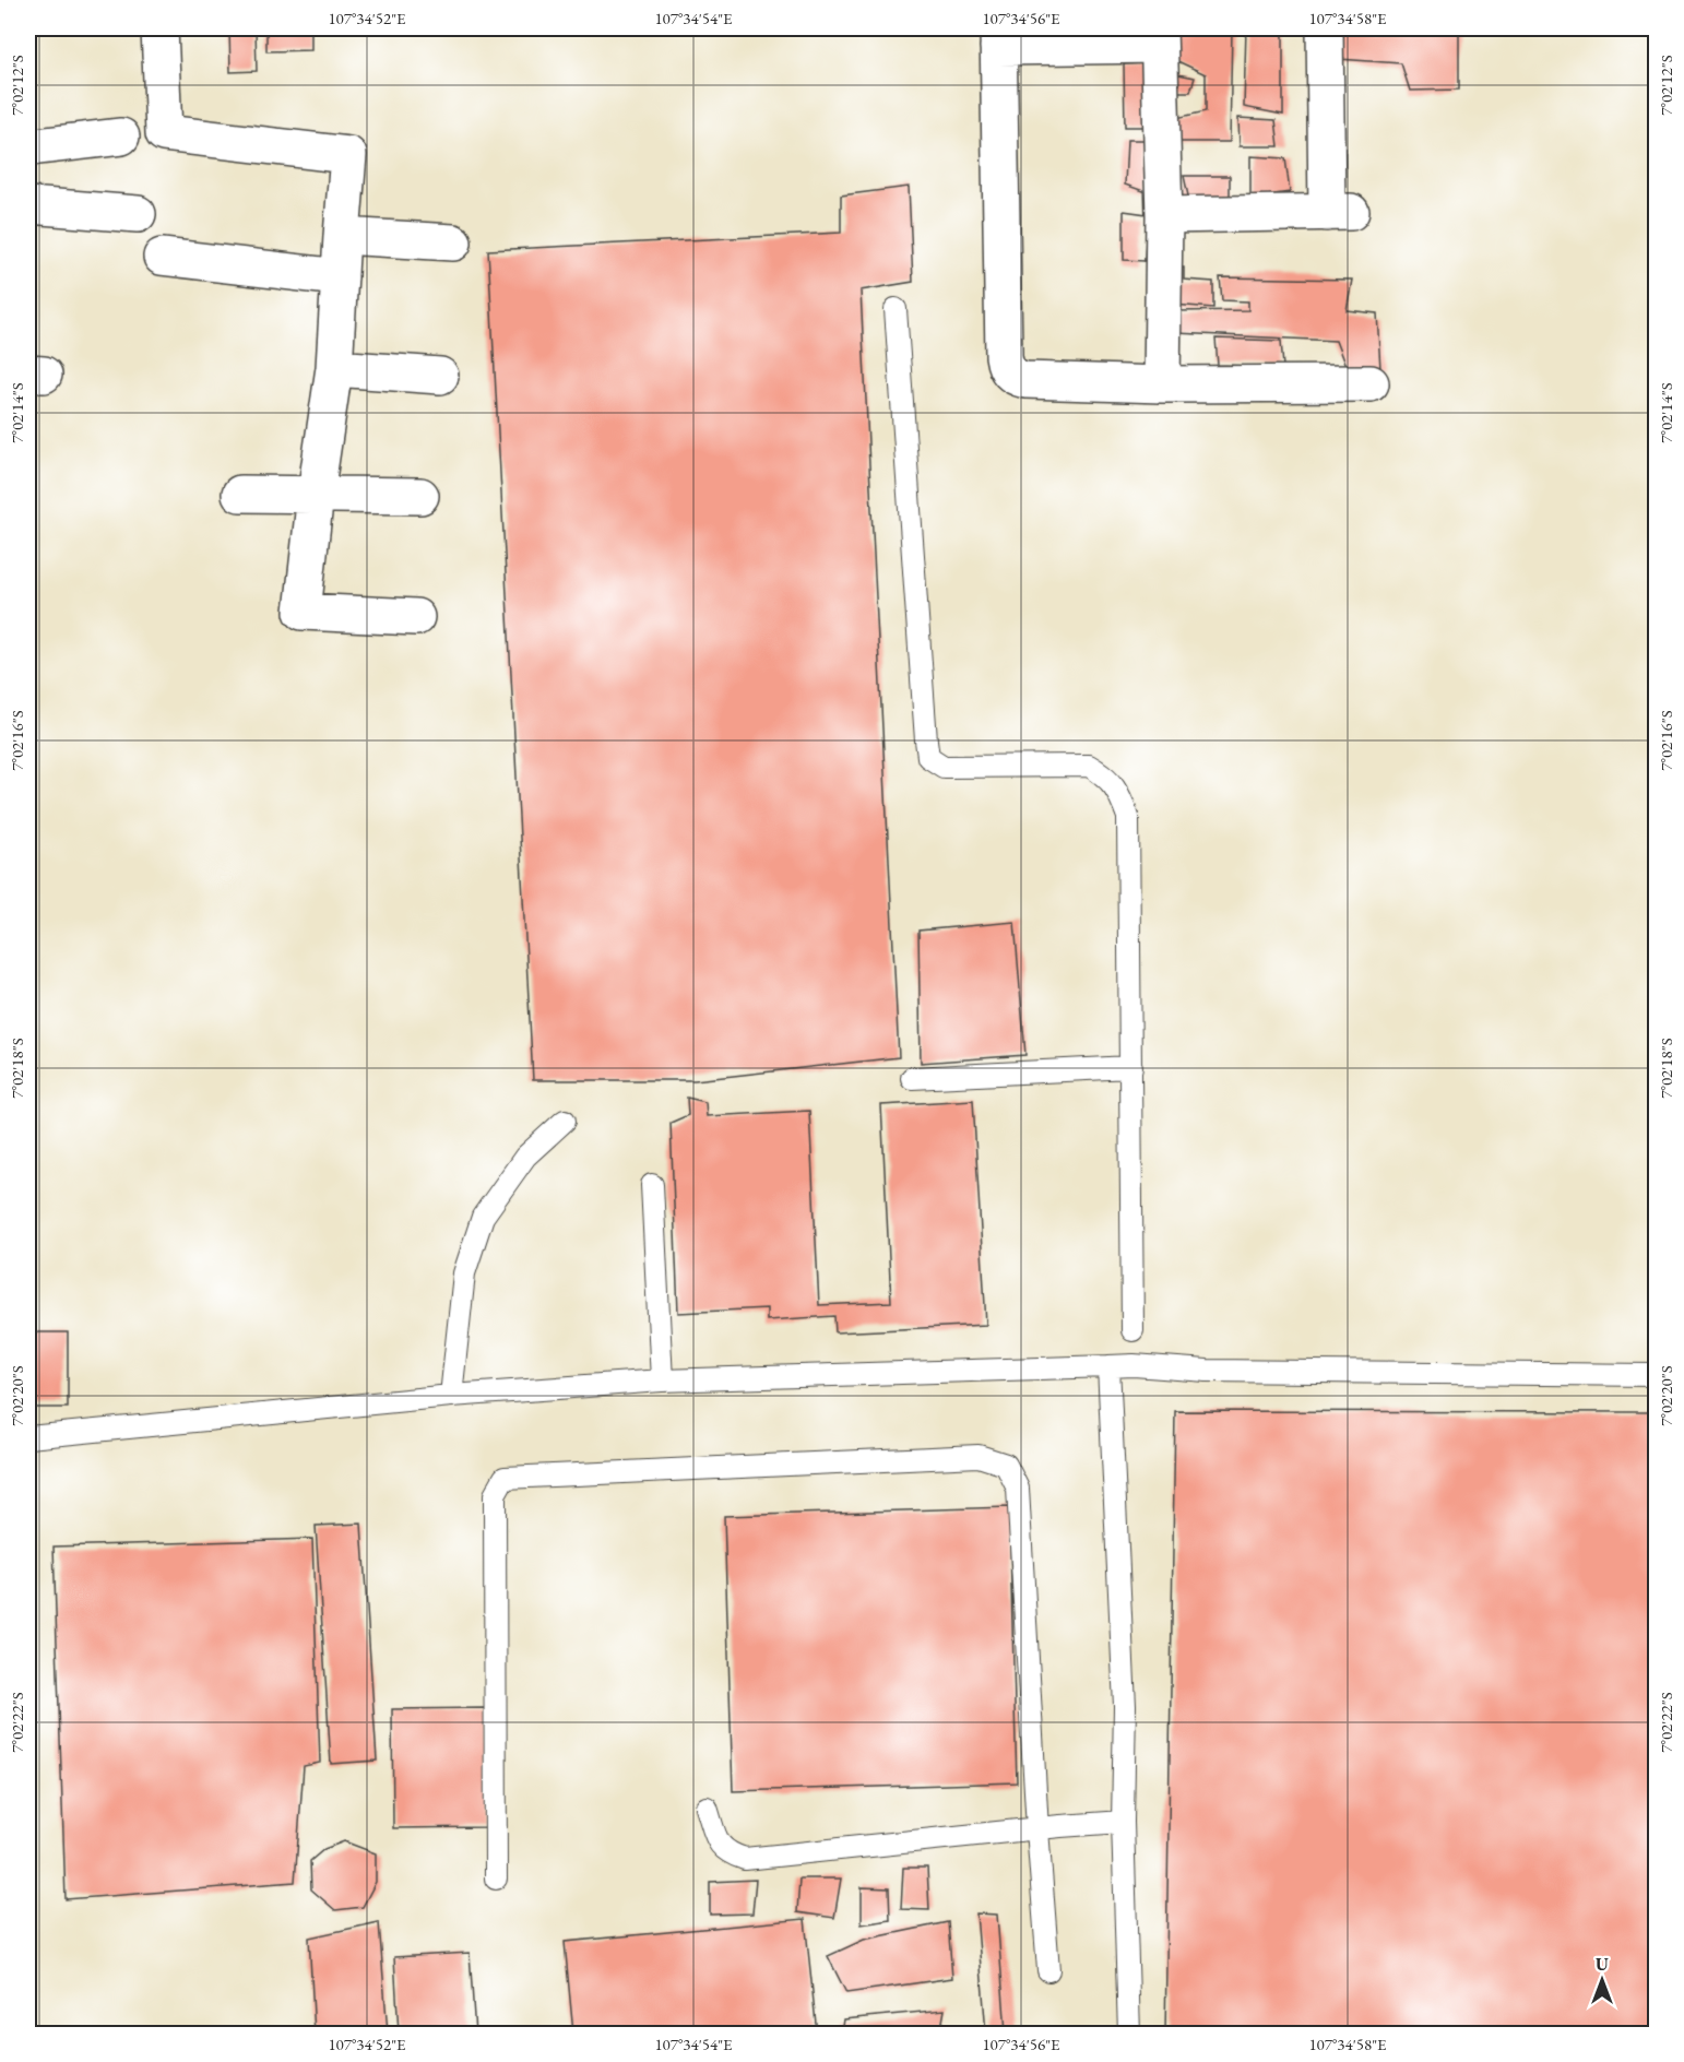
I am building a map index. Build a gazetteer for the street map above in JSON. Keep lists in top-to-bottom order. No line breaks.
{"north":"top","coordinates":["107°34'52\"E","107°34'54\"E","107°34'56\"E","107°34'58\"E","7°02'12\"S","7°02'14\"S","7°02'16\"S","7°02'18\"S","7°02'20\"S","7°02'22\"S"]}
